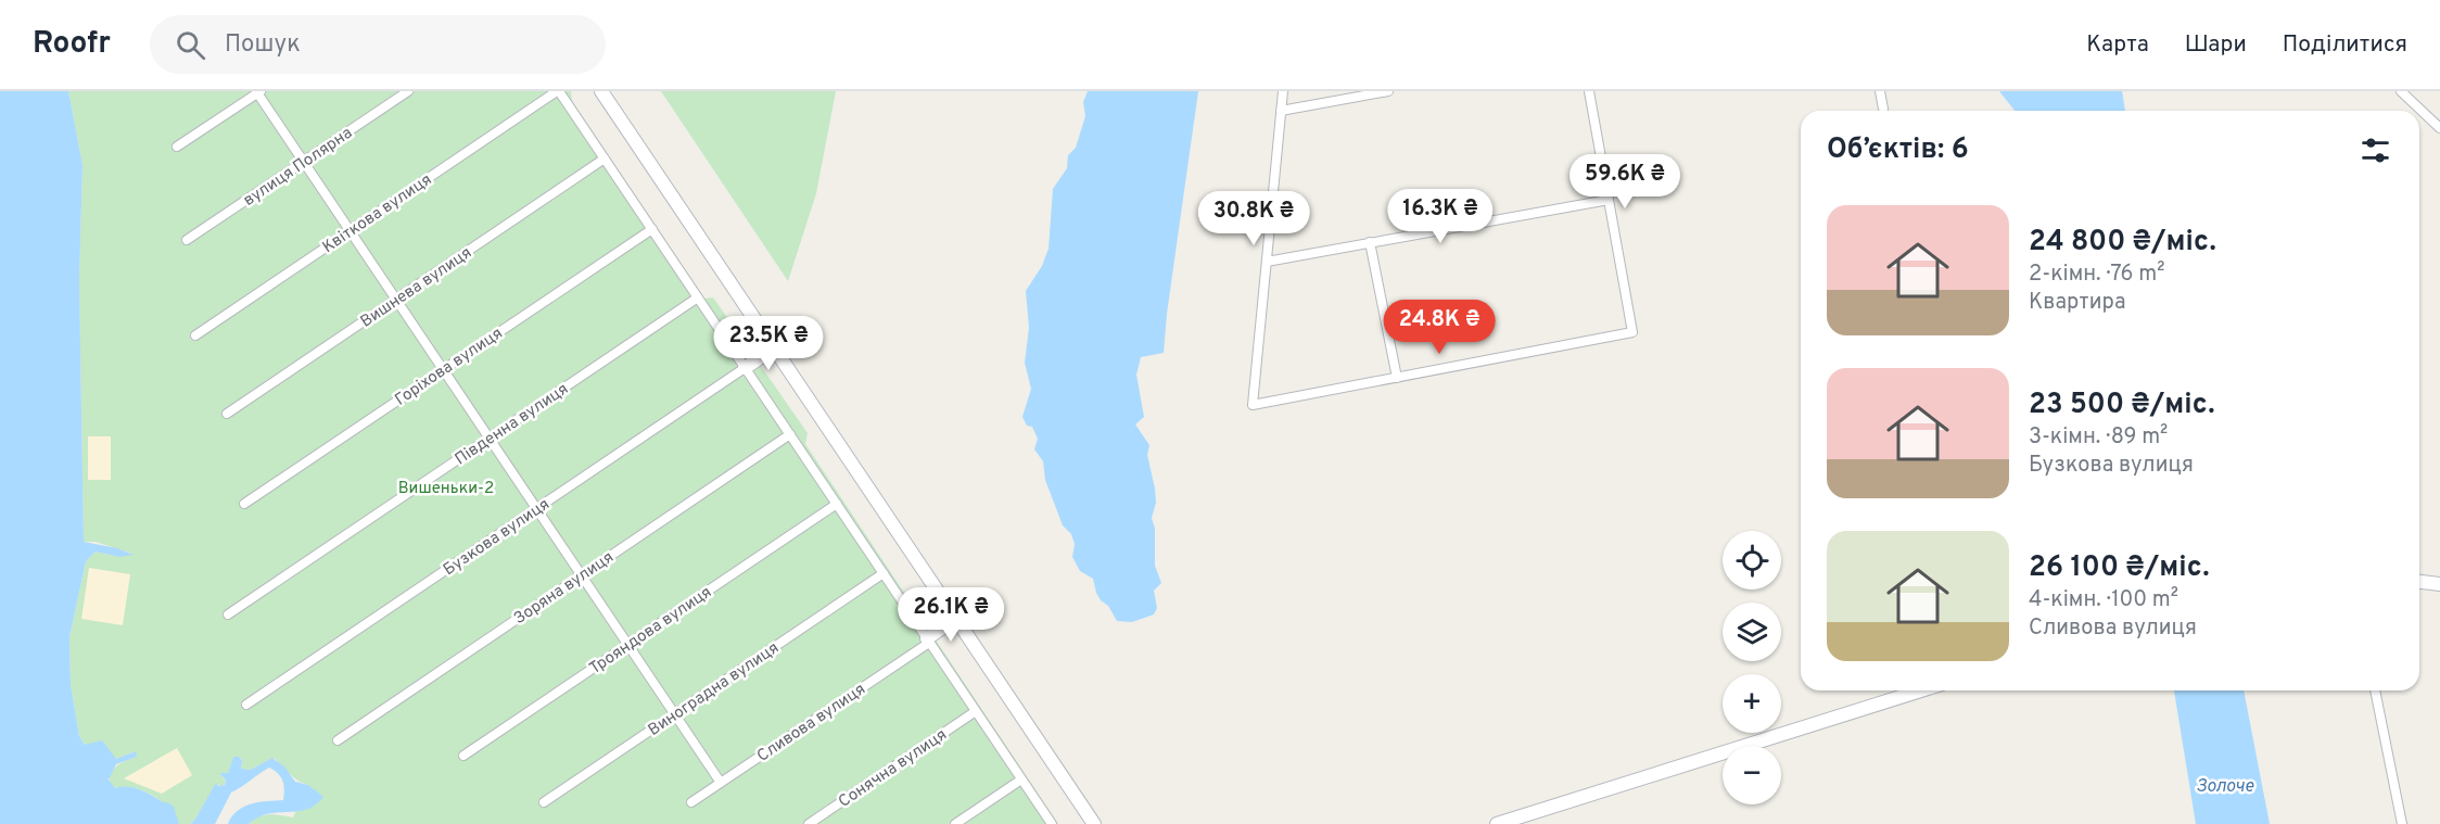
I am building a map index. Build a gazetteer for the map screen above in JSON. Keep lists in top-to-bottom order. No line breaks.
{"streets":{"street":["вулиця Полярна","Квіткова вулиця","Вишнева вулиця","Горіхова вулиця","Південна вулиця","Бузкова вулиця","Зоряна вулиця","Трояндова вулиця","Виноградна вулиця","Сливова вулиця","Сонячна вулиця"]},"water":["Золоче"],"parks":["Вишеньки-2"],"page":{"header":"Roofr","search":"Пошук","nav":["Карта","Шари","Поділитися"],"heading":"Об’єктів: 6","price":["59.6K ₴","16.3K ₴","30.8K ₴","24.8K ₴","23.5K ₴","26.1K ₴"],"list":[{"name":"24 800 ₴/міс.","note":"2-кімн. · 76 m² · Квартира"},{"name":"23 500 ₴/міс.","note":"3-кімн. · 89 m² · Бузкова вулиця"},{"name":"26 100 ₴/міс.","note":"4-кімн. · 100 m² · Сливова вулиця"}],"map_buttons":["+","−"]}}
